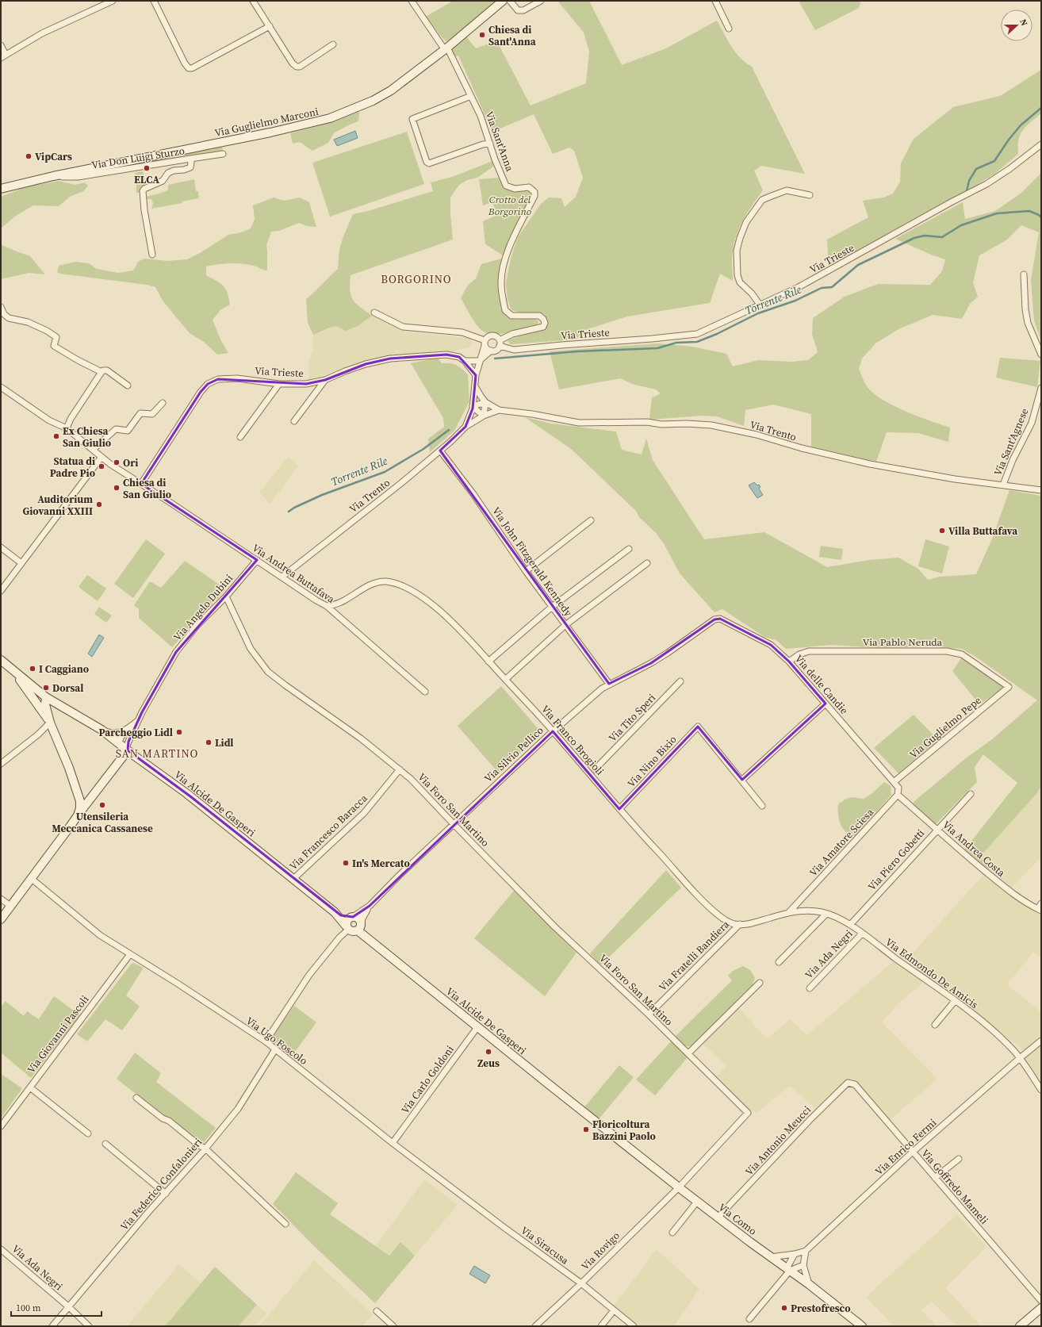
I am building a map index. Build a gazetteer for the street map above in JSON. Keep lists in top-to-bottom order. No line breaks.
{"streets":{"main road":["Via Guglielmo Marconi","Via Alcide De Gasperi","Via Como"],"street":["Via Sant'Anna","Via Don Luigi Sturzo","Via Trieste","Via Trento","Via Sant'Agnese","Via John Fitzgerald Kennedy","Via Andrea Buttafava","Via Angelo Dubini","Via Pablo Neruda","Via delle Candie","Via Tito Speri","Via Guglielmo Pepe","Via Franco Brogioli","Via Silvio Pellico","Via Nino Bixio","Via Foro San Martino","Via Francesco Baracca","Via Amatore Sciesa","Via Andrea Costa","Via Piero Gobetti","Via Ada Negri","Via Fratelli Bandiera","Via Edmondo De Amicis","Via Giovanni Pascoli","Via Ugo Foscolo","Via Carlo Goldoni","Via Antonio Meucci","Via Enrico Fermi","Via Federico Confalonieri","Via Goffredo Mameli","Via Siracusa","Via Rovigo"]},"crossings":[["Via Guglielmo Marconi","Via Sant'Anna"],["Via Guglielmo Marconi","Via Don Luigi Sturzo"],["Via Sant'Anna","Via Trieste"],["Via Trieste","Via Trento"],["Via Trieste","Via Andrea Buttafava"],["Via Trento","Via Sant'Agnese"],["Via Trento","Via John Fitzgerald Kennedy"],["Via Trento","Via Andrea Buttafava"],["Via John Fitzgerald Kennedy","Via Silvio Pellico"],["Via Andrea Buttafava","Via Angelo Dubini"],["Via Andrea Buttafava","Via Franco Brogioli"],["Via Angelo Dubini","Via Alcide De Gasperi"],["Via Angelo Dubini","Via Foro San Martino"],["Via Pablo Neruda","Via delle Candie"],["Via Pablo Neruda","Via Guglielmo Pepe"],["Via delle Candie","Via Guglielmo Pepe"],["Via delle Candie","Via Silvio Pellico"],["Via Franco Brogioli","Via Silvio Pellico"],["Via Franco Brogioli","Via Nino Bixio"],["Via Franco Brogioli","Via Amatore Sciesa"],["Via Franco Brogioli","Via Fratelli Bandiera"],["Via Franco Brogioli","Via Edmondo De Amicis"],["Via Silvio Pellico","Via Alcide De Gasperi"],["Via Silvio Pellico","Via Foro San Martino"],["Via Alcide De Gasperi","Via Francesco Baracca"],["Via Alcide De Gasperi","Via Carlo Goldoni"],["Via Alcide De Gasperi","Via Como"],["Via Foro San Martino","Via Francesco Baracca"],["Via Foro San Martino","Via Fratelli Bandiera"],["Via Foro San Martino","Via Como"],["Via Foro San Martino","Via Rovigo"],["Via Amatore Sciesa","Via Andrea Costa"],["Via Andrea Costa","Via Piero Gobetti"],["Via Piero Gobetti","Via Edmondo De Amicis"],["Via Ada Negri","Via Edmondo De Amicis"],["Via Ada Negri","Via Federico Confalonieri"],["Via Edmondo De Amicis","Via Enrico Fermi"],["Via Giovanni Pascoli","Via Ugo Foscolo"],["Via Ugo Foscolo","Via Carlo Goldoni"],["Via Ugo Foscolo","Via Federico Confalonieri"],["Via Ugo Foscolo","Via Siracusa"],["Via Antonio Meucci","Via Goffredo Mameli"],["Via Antonio Meucci","Via Como"],["Via Enrico Fermi","Via Goffredo Mameli"],["Via Enrico Fermi","Via Como"],["Via Como","Via Rovigo"],["Via Siracusa","Via Rovigo"]],"districts":["BORGORINO","SAN MARTINO"],"water":["Torrente Rile"],"parks":["Crotto del Borgorino"],"places":["Chiesa di Sant'Anna","VipCars","ELCA","Ex Chiesa San Giulio","Ori","Statua di Padre Pio","Chiesa di San Giulio","Auditorium Giovanni XXIII","Villa Buttafava","I Caggiano","Dorsal","Parcheggio Lidl","Lidl","Utensileria Meccanica Cassanese","In's Mercato","Zeus","Floricoltura Bazzini Paolo","Prestofresco"],"scale_bar":"100 m","north":"right"}
